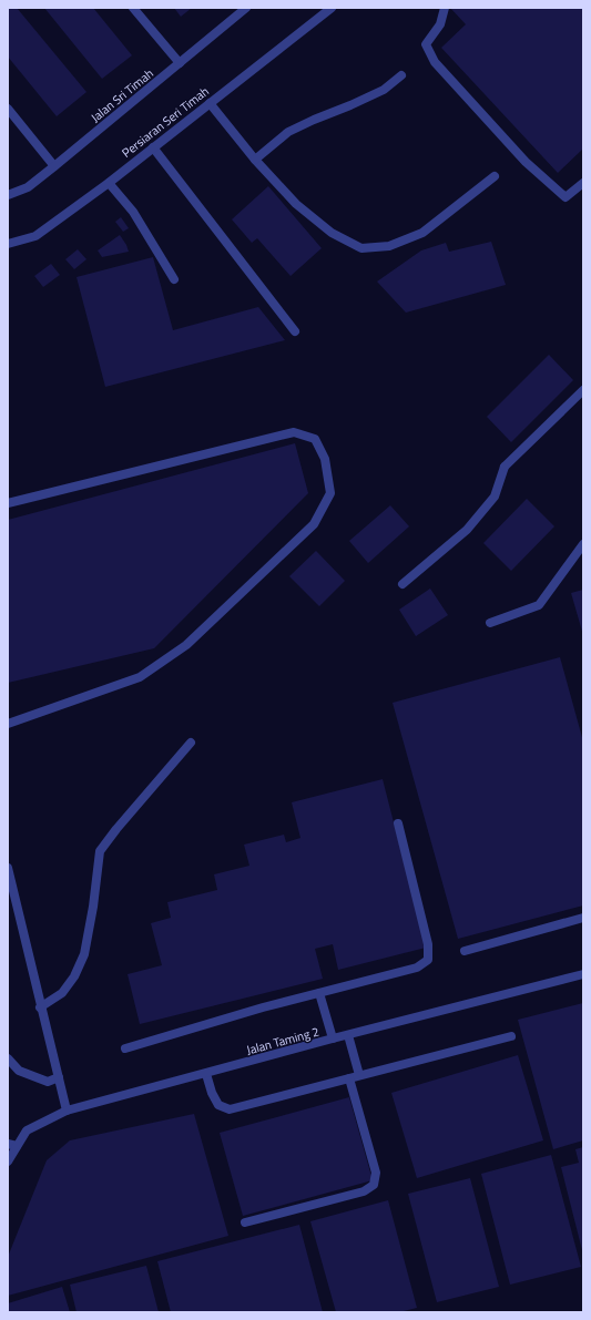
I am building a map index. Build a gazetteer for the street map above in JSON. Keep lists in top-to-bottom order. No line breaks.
{"streets":{"street":["Jalan Sri Timah","Persiaran Seri Timah","Jalan Taming 2"]}}
